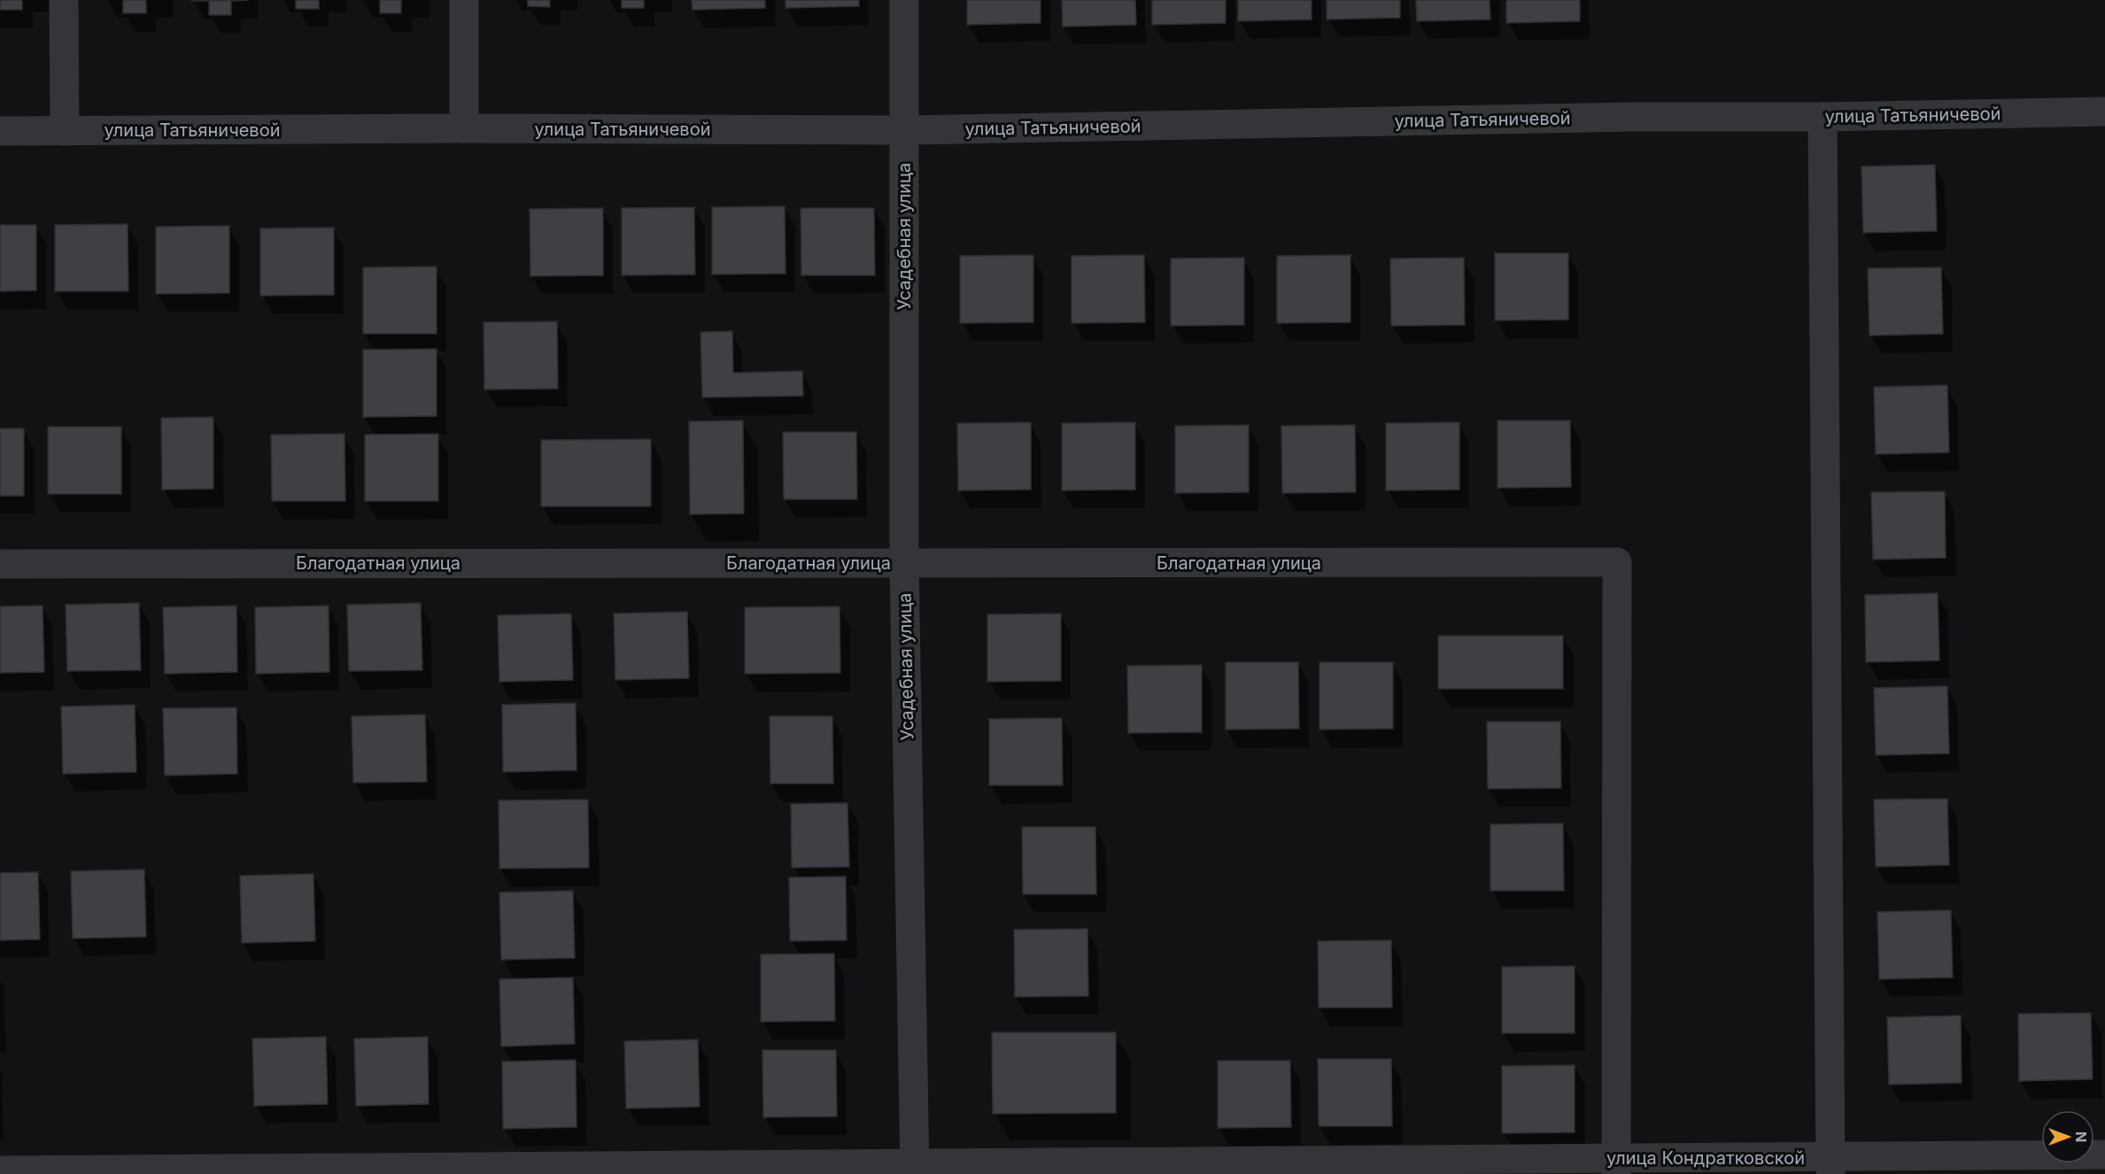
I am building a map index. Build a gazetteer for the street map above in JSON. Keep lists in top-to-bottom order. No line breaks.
{"streets":{"street":["улица Татьяничевой","Усадебная улица","Благодатная улица","улица Кондратковской"]},"crossings":[["улица Татьяничевой","Усадебная улица"],["Усадебная улица","Благодатная улица"],["Усадебная улица","улица Кондратковской"],["Благодатная улица","улица Кондратковской"]],"north":"right"}
